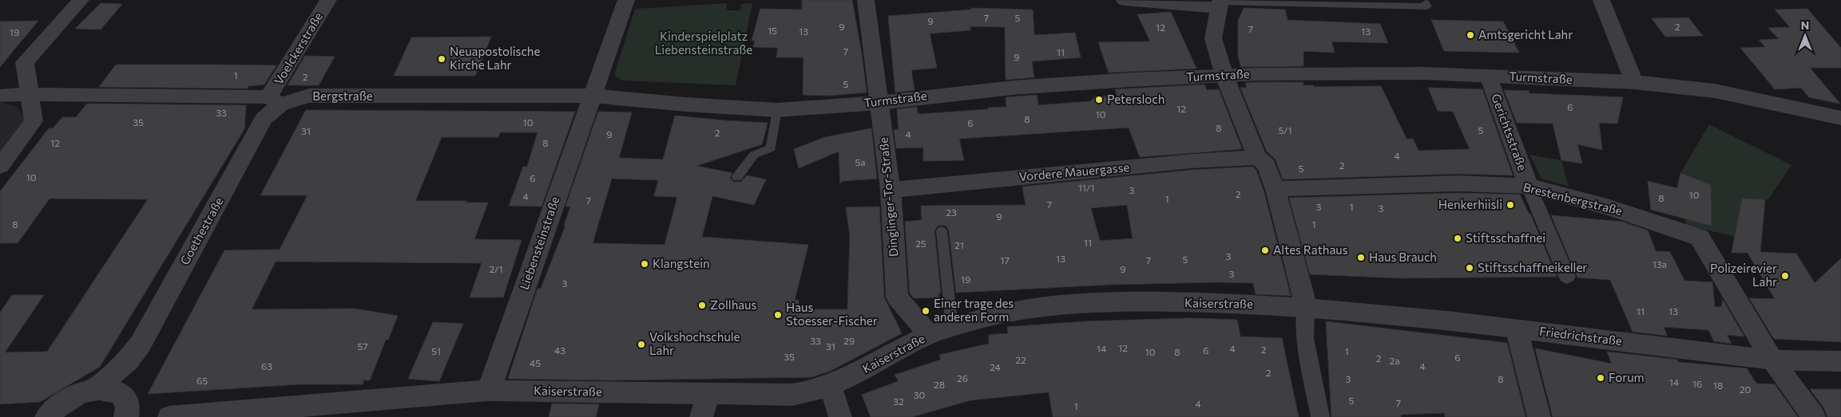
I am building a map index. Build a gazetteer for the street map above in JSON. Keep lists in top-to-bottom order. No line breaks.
{"streets":{"street":["Voelckerstraße","Turmstraße","Bergstraße","Gerichtsstraße","Vordere Mauergasse","Dinglinger-Tor-Straße","Brestenbergstraße","Goethestraße","Liebensteinstraße","Kaiserstraße","Friedrichstraße"]},"crossings":[["Voelckerstraße","Bergstraße"],["Voelckerstraße","Goethestraße"],["Turmstraße","Bergstraße"],["Turmstraße","Gerichtsstraße"],["Turmstraße","Dinglinger-Tor-Straße"],["Turmstraße","Liebensteinstraße"],["Bergstraße","Goethestraße"],["Bergstraße","Liebensteinstraße"],["Gerichtsstraße","Brestenbergstraße"],["Vordere Mauergasse","Dinglinger-Tor-Straße"],["Dinglinger-Tor-Straße","Kaiserstraße"],["Brestenbergstraße","Friedrichstraße"],["Liebensteinstraße","Kaiserstraße"],["Kaiserstraße","Friedrichstraße"]],"parks":["Kinderspielplatz Liebensteinstraße"],"places":["Amtsgericht Lahr","Neuapostolische Kirche Lahr","Petersloch","Henkerhiisli","Stiftsschaffnei","Altes Rathaus","Haus Brauch","Klangstein","Stiftsschaffneikeller","Polizeirevier Lahr","Zollhaus","Einer trage des anderen Form","Haus Stoesser-Fischer","Volkshochschule Lahr","Forum"],"house_numbers":["7","5","9","9","2","12","7","15","13","13","19","7","11","9","1","2","5","6","12","33","10","8","35","10","6","8","5/1","5","31","2","9","4","12","8","4","5a","2","5","10","6","11/1","3","2","10","4","8","1","7","7","3","1","3","23","9","8","1","11","25","21","3","13","5","17","7","13a","2/1","9","3","19","3","11","13","33","29","57","31","12","14","4","2","43","6","51","1","10","8","35","6","2","22","2a","45","63","4","24","2","26","3","8","65","14","16","28","18","20","30","5","32","7","4","1"],"north":"top"}
